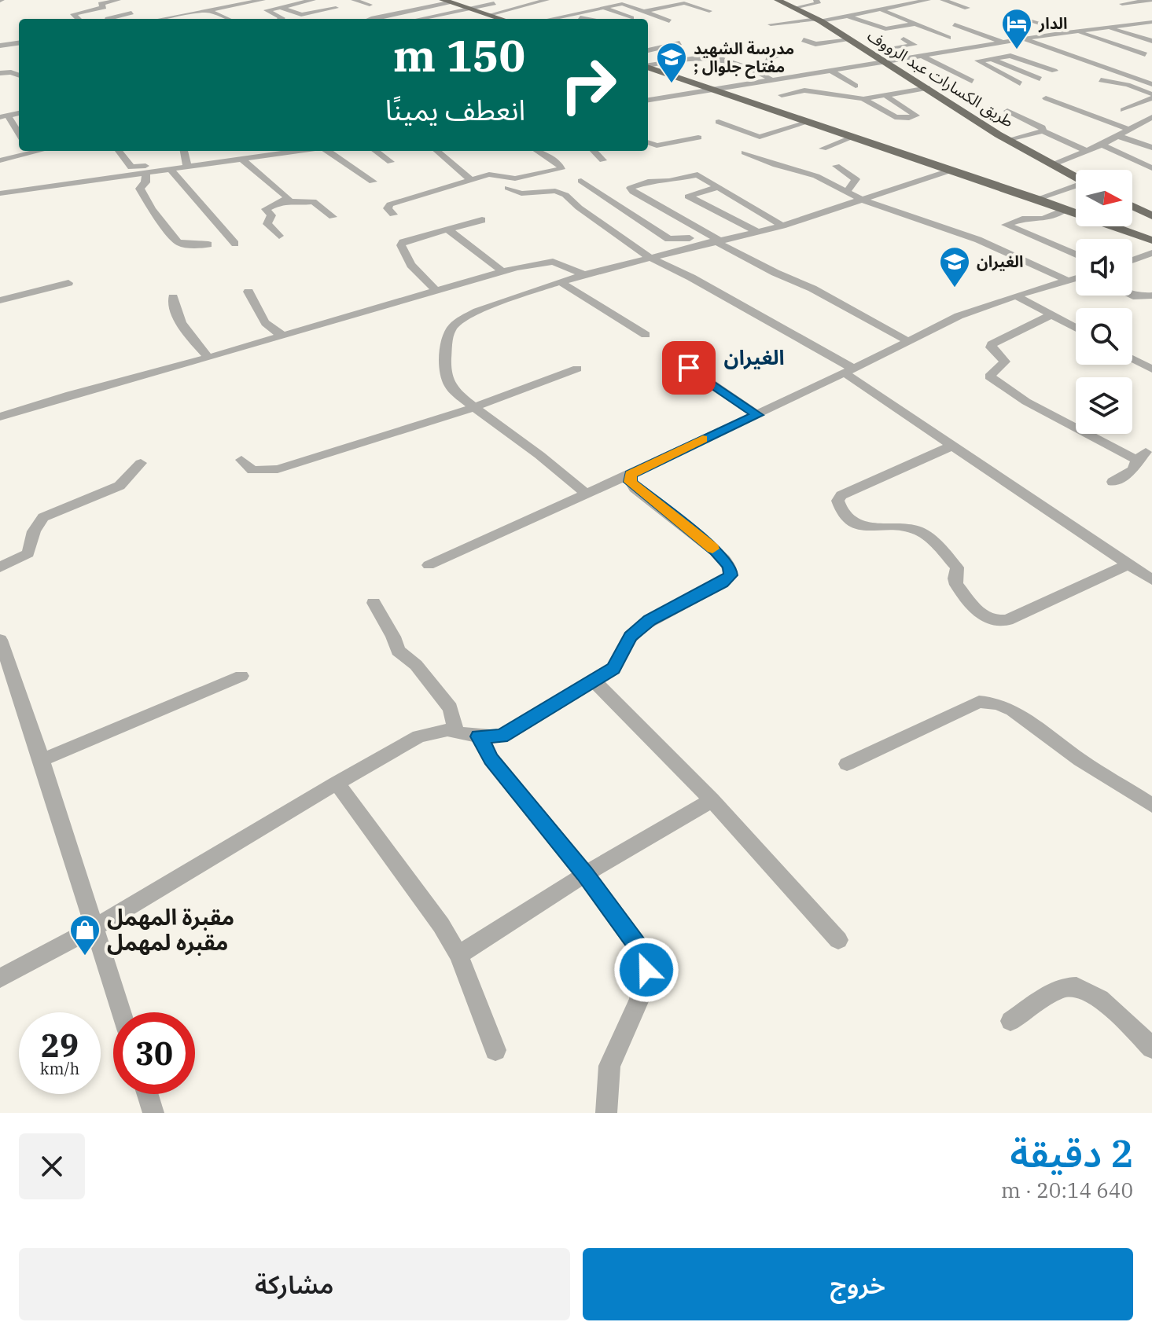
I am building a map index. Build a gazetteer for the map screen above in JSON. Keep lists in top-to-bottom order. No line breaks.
{"streets":{"main road":["طريق الكسارات عبد الرووف"]},"districts":["الغيران"],"places":{"hotel":["الدار"],"school or university":["مدرسة الشهيد ; مفتاح جلوال","الغيران"],"shop":["مقبرة المهمل مقبره لمهمل"]},"north":"right","page":{"turn":["150 m","انعطف يمينًا"],"speed":"29 km/h","limit":"30","heading":["2 دقيقة","640 m · 20:14"],"buttons":["خروج","مشاركة"]}}
